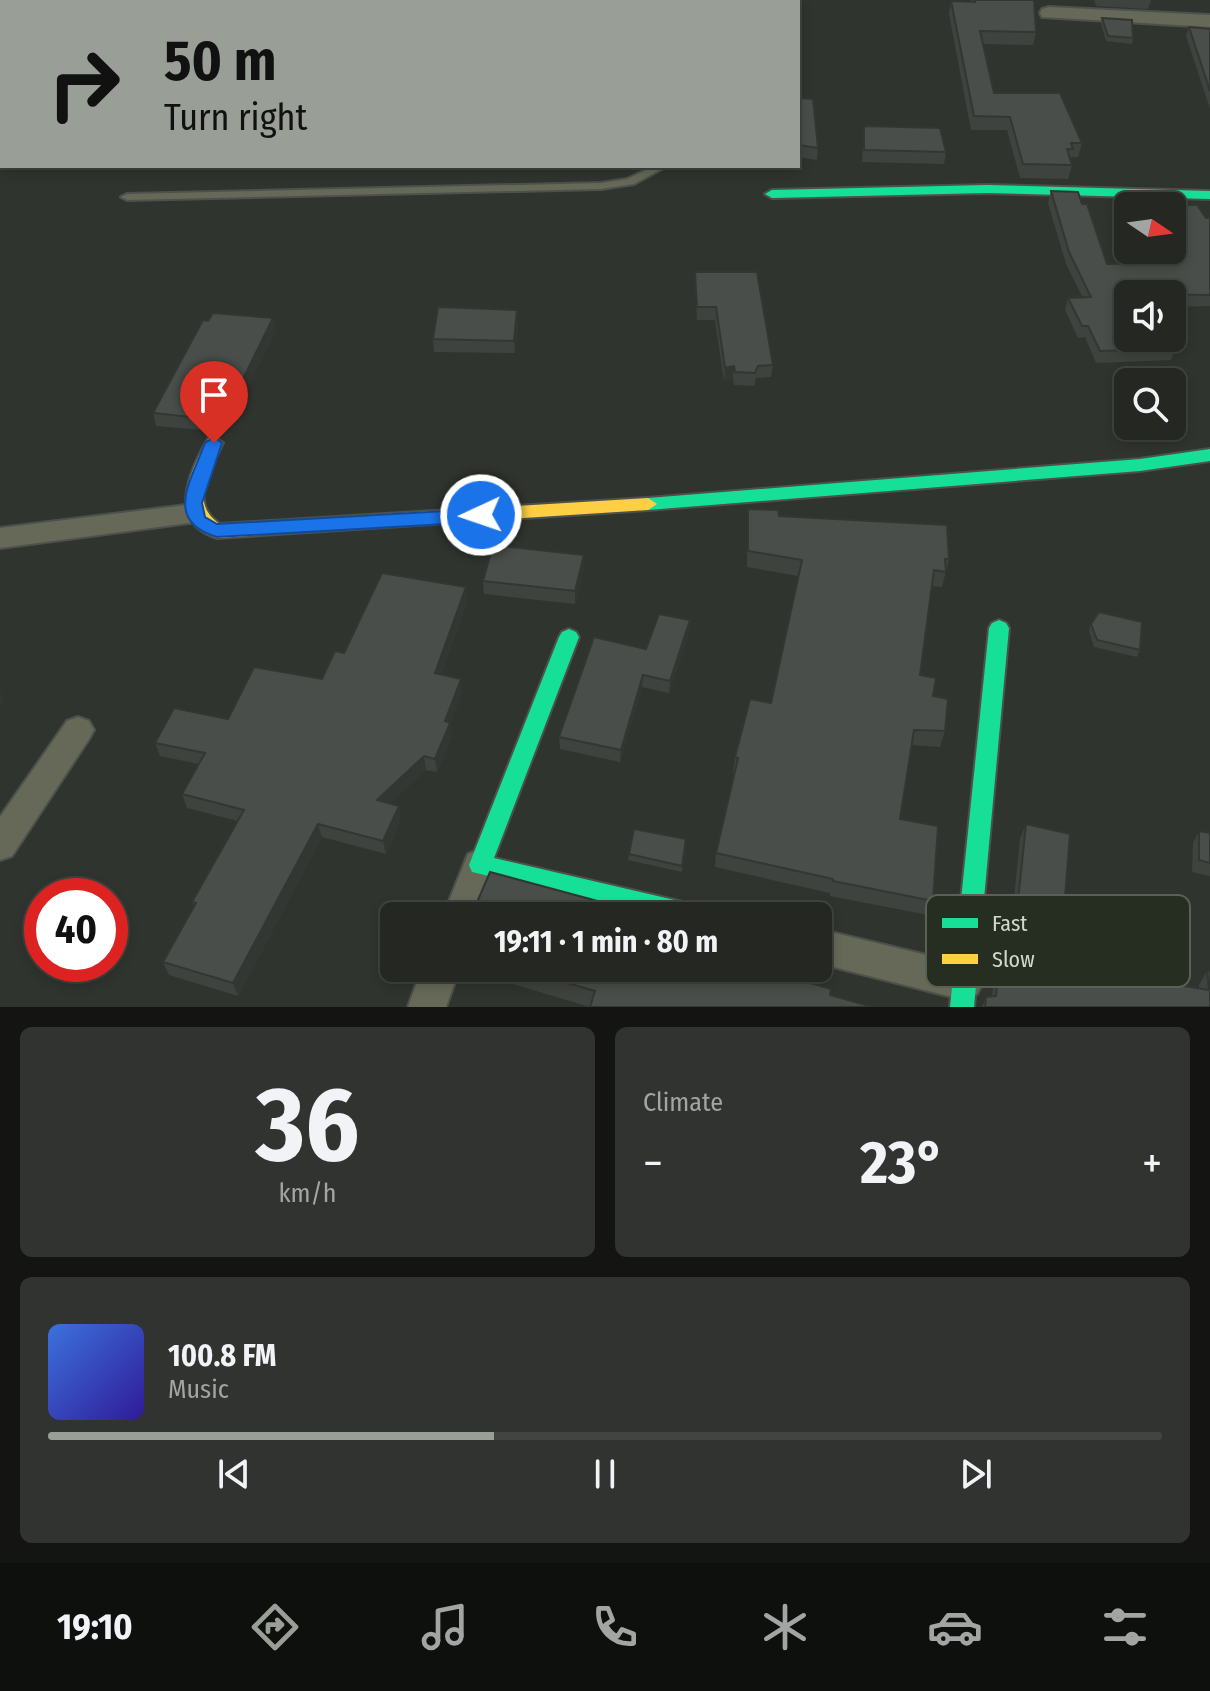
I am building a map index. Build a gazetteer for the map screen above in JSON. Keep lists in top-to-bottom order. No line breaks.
{"legend":["Fast","Slow"],"north":"right","page":{"turn":["50 m","Turn right"],"limit":"40","trip":"19:11 · 1 min · 80 m","tile":[["36","km/h"],"Climate"],"heat":["−","23°","+"],"song":["100.8 FM","Music"],"tabs":"19:10"}}
